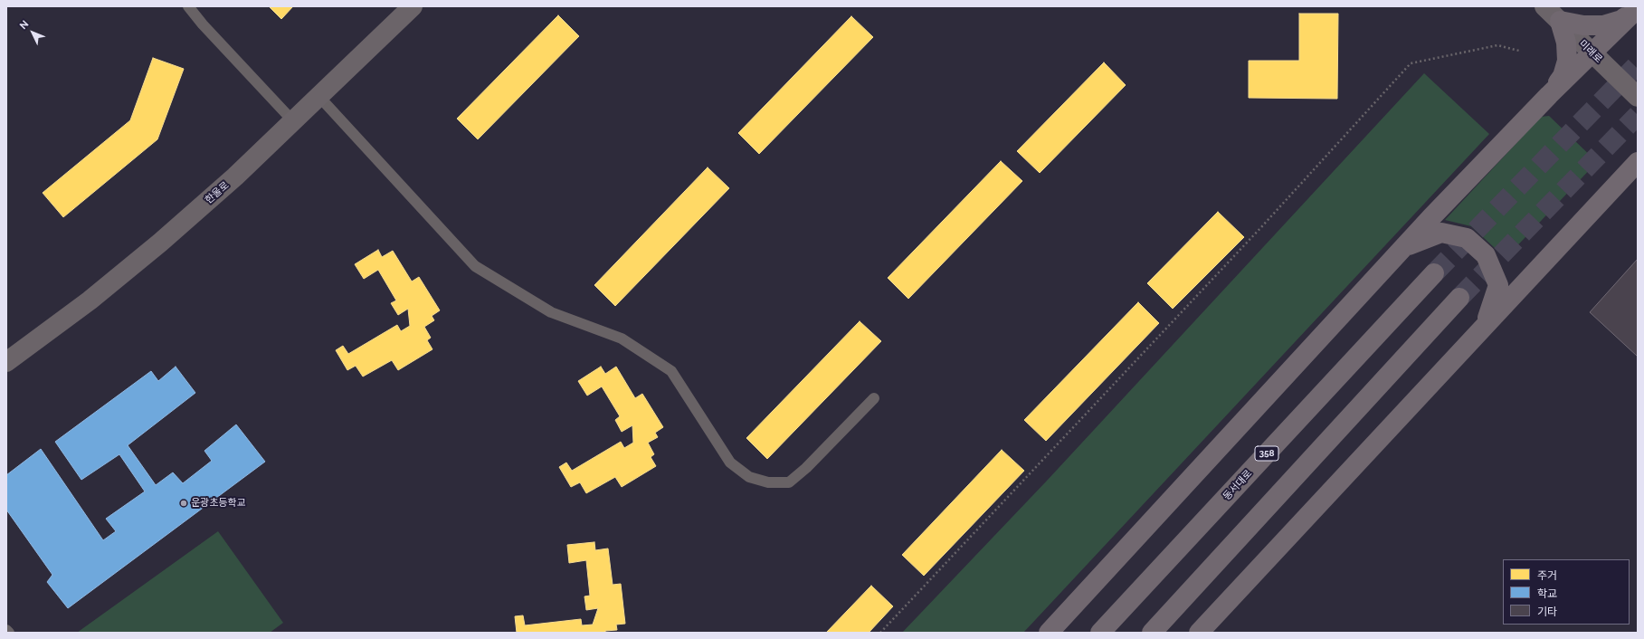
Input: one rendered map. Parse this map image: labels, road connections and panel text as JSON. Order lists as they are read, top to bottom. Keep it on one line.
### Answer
{"streets":{"highway":["358","동서대로"],"street":["미래로","한울로"]},"places":["운광초등학교"],"legend":["주거","학교","기타"],"north":"top left"}
